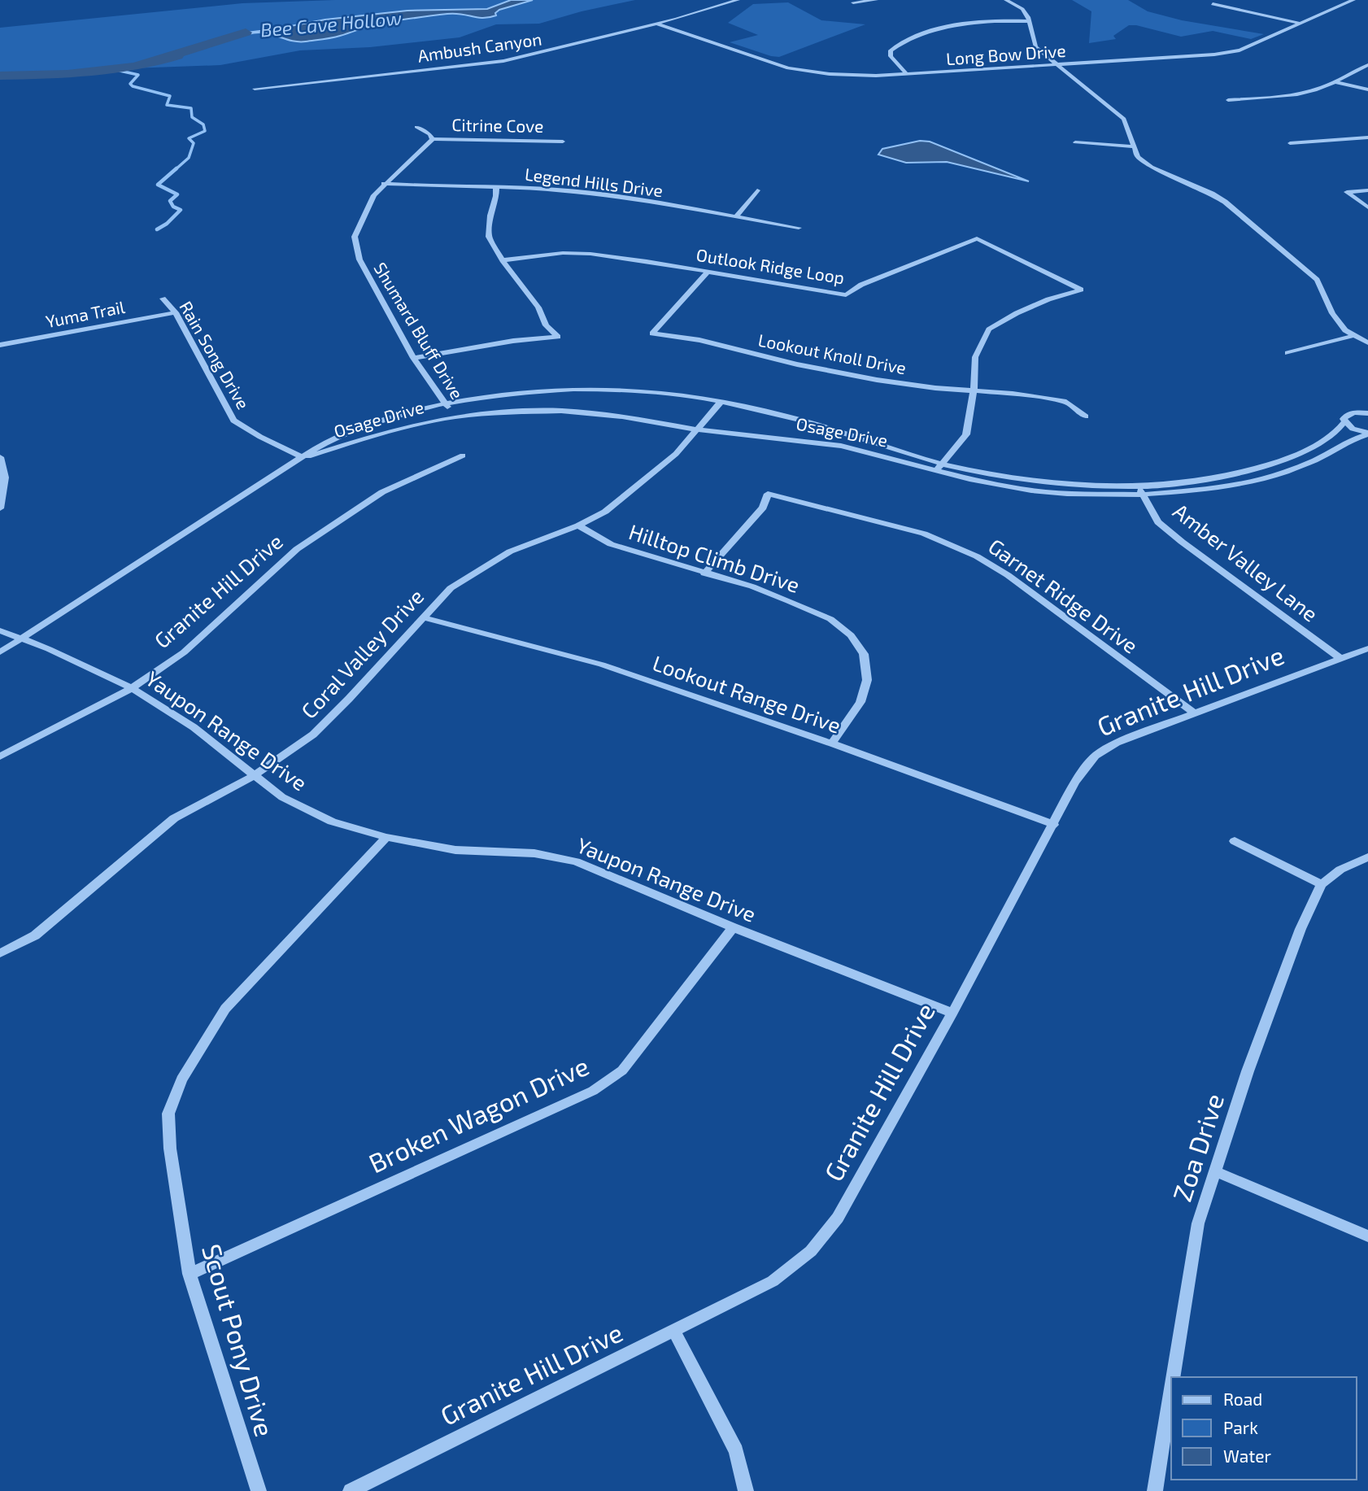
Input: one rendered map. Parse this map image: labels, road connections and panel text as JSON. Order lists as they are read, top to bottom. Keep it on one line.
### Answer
{"streets":{"street":["Ambush Canyon","Long Bow Drive","Citrine Cove","Legend Hills Drive","Outlook Ridge Loop","Yuma Trail","Shumard Bluff Drive","Lookout Knoll Drive","Rain Song Drive","Osage Drive","Hilltop Climb Drive","Amber Valley Lane","Granite Hill Drive","Garnet Ridge Drive","Coral Valley Drive","Lookout Range Drive","Yaupon Range Drive","Broken Wagon Drive","Zoa Drive","Scout Pony Drive"]},"crossings":[["Ambush Canyon","Long Bow Drive"],["Citrine Cove","Shumard Bluff Drive"],["Legend Hills Drive","Shumard Bluff Drive"],["Outlook Ridge Loop","Lookout Knoll Drive"],["Yuma Trail","Rain Song Drive"],["Shumard Bluff Drive","Osage Drive"],["Rain Song Drive","Osage Drive"],["Osage Drive","Amber Valley Lane"],["Osage Drive","Coral Valley Drive"],["Osage Drive","Yaupon Range Drive"],["Hilltop Climb Drive","Garnet Ridge Drive"],["Hilltop Climb Drive","Coral Valley Drive"],["Hilltop Climb Drive","Lookout Range Drive"],["Amber Valley Lane","Granite Hill Drive"],["Granite Hill Drive","Garnet Ridge Drive"],["Granite Hill Drive","Lookout Range Drive"],["Granite Hill Drive","Yaupon Range Drive"],["Coral Valley Drive","Lookout Range Drive"],["Coral Valley Drive","Yaupon Range Drive"],["Yaupon Range Drive","Broken Wagon Drive"],["Yaupon Range Drive","Scout Pony Drive"],["Broken Wagon Drive","Scout Pony Drive"]],"water":["Bee Cave Hollow"],"legend":["Road","Park","Water"]}
